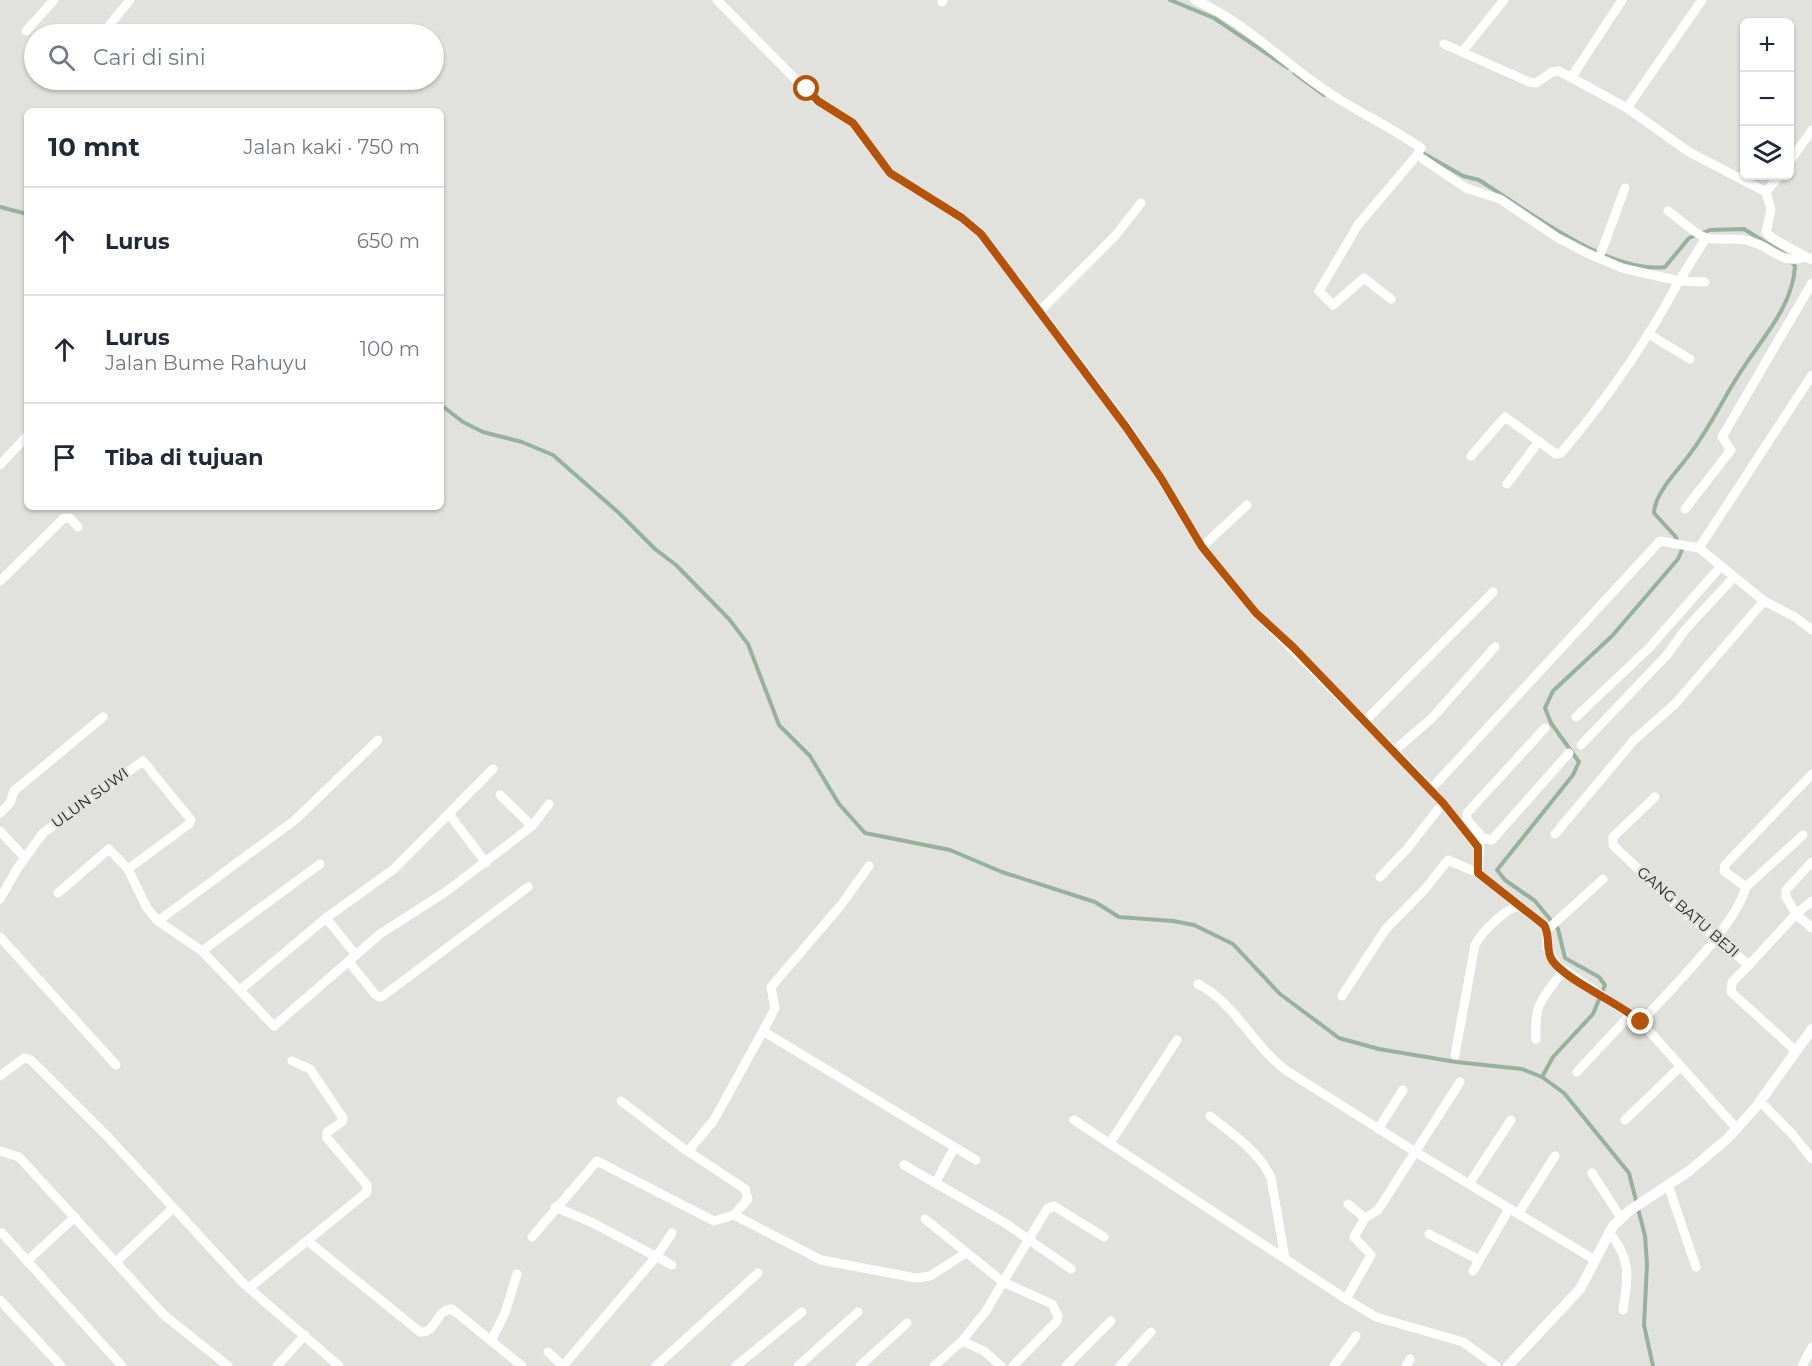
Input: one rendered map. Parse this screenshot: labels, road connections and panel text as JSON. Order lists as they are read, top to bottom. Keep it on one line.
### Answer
{"streets":{"street":["ULUN SUWI","GANG BATU BEJI"]},"page":{"map_buttons":["+","−"],"search":"Cari di sini","heading":["10 mnt","Jalan kaki · 750 m"],"list":[["Lurus","650 m"],["Lurus","Jalan Bume Rahuyu","100 m"],"Tiba di tujuan"]}}
